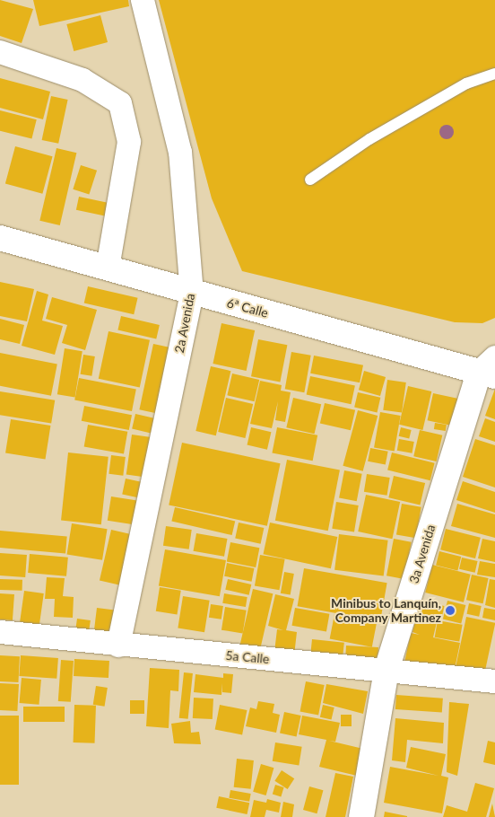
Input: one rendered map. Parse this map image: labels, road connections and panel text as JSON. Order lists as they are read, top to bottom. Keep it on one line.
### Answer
{"streets":{"main road":["6ª Calle","3a Avenida"],"street":["2a Avenida","5a Calle"]},"crossings":[["6ª Calle","2a Avenida"],["6ª Calle","3a Avenida"],["2a Avenida","5a Calle"],["3a Avenida","5a Calle"]],"places":["Minibus to Lanquín, Company Martinez"]}
